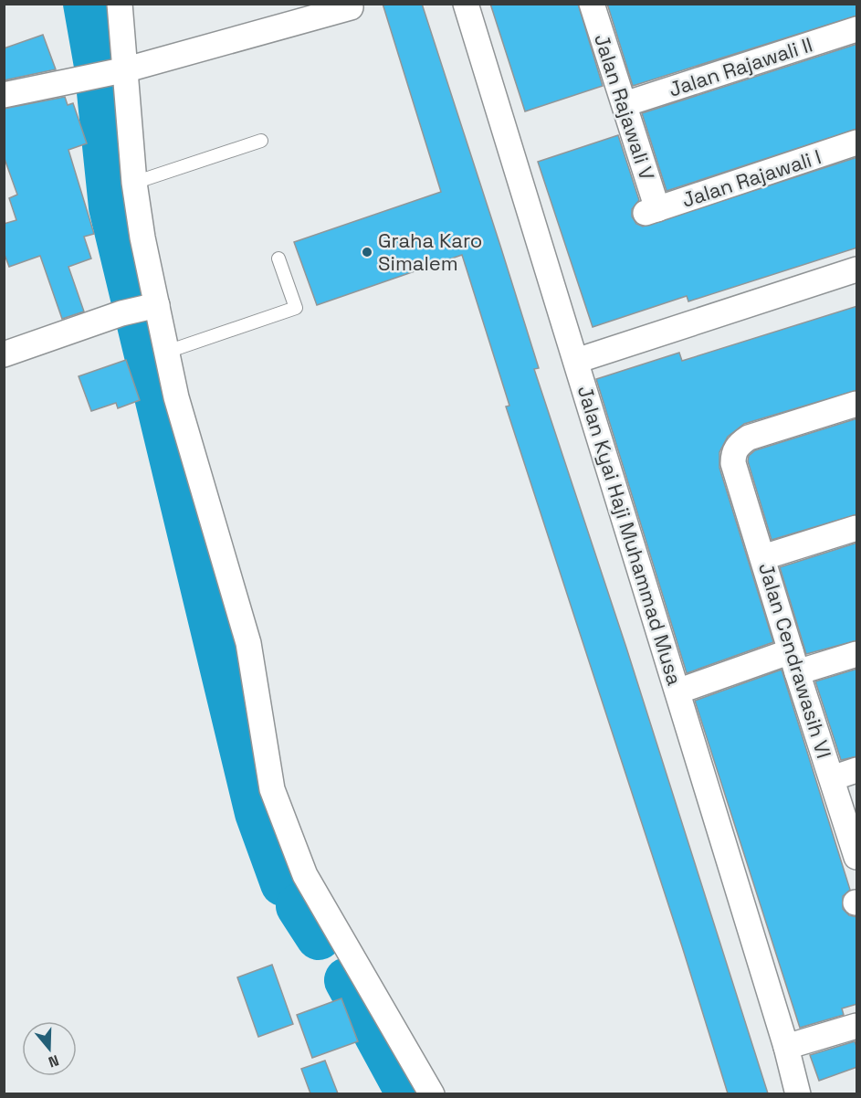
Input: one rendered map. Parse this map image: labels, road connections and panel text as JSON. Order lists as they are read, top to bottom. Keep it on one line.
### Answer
{"streets":{"street":["Jalan Rajawali II","Jalan Rajawali V","Jalan Rajawali I","Jalan Kyai Haji Muhammad Musa","Jalan Cendrawasih VI"]},"crossings":[["Jalan Rajawali II","Jalan Rajawali V"],["Jalan Rajawali V","Jalan Rajawali I"]],"places":["Graha Karo Simalem"],"north":"bottom"}
